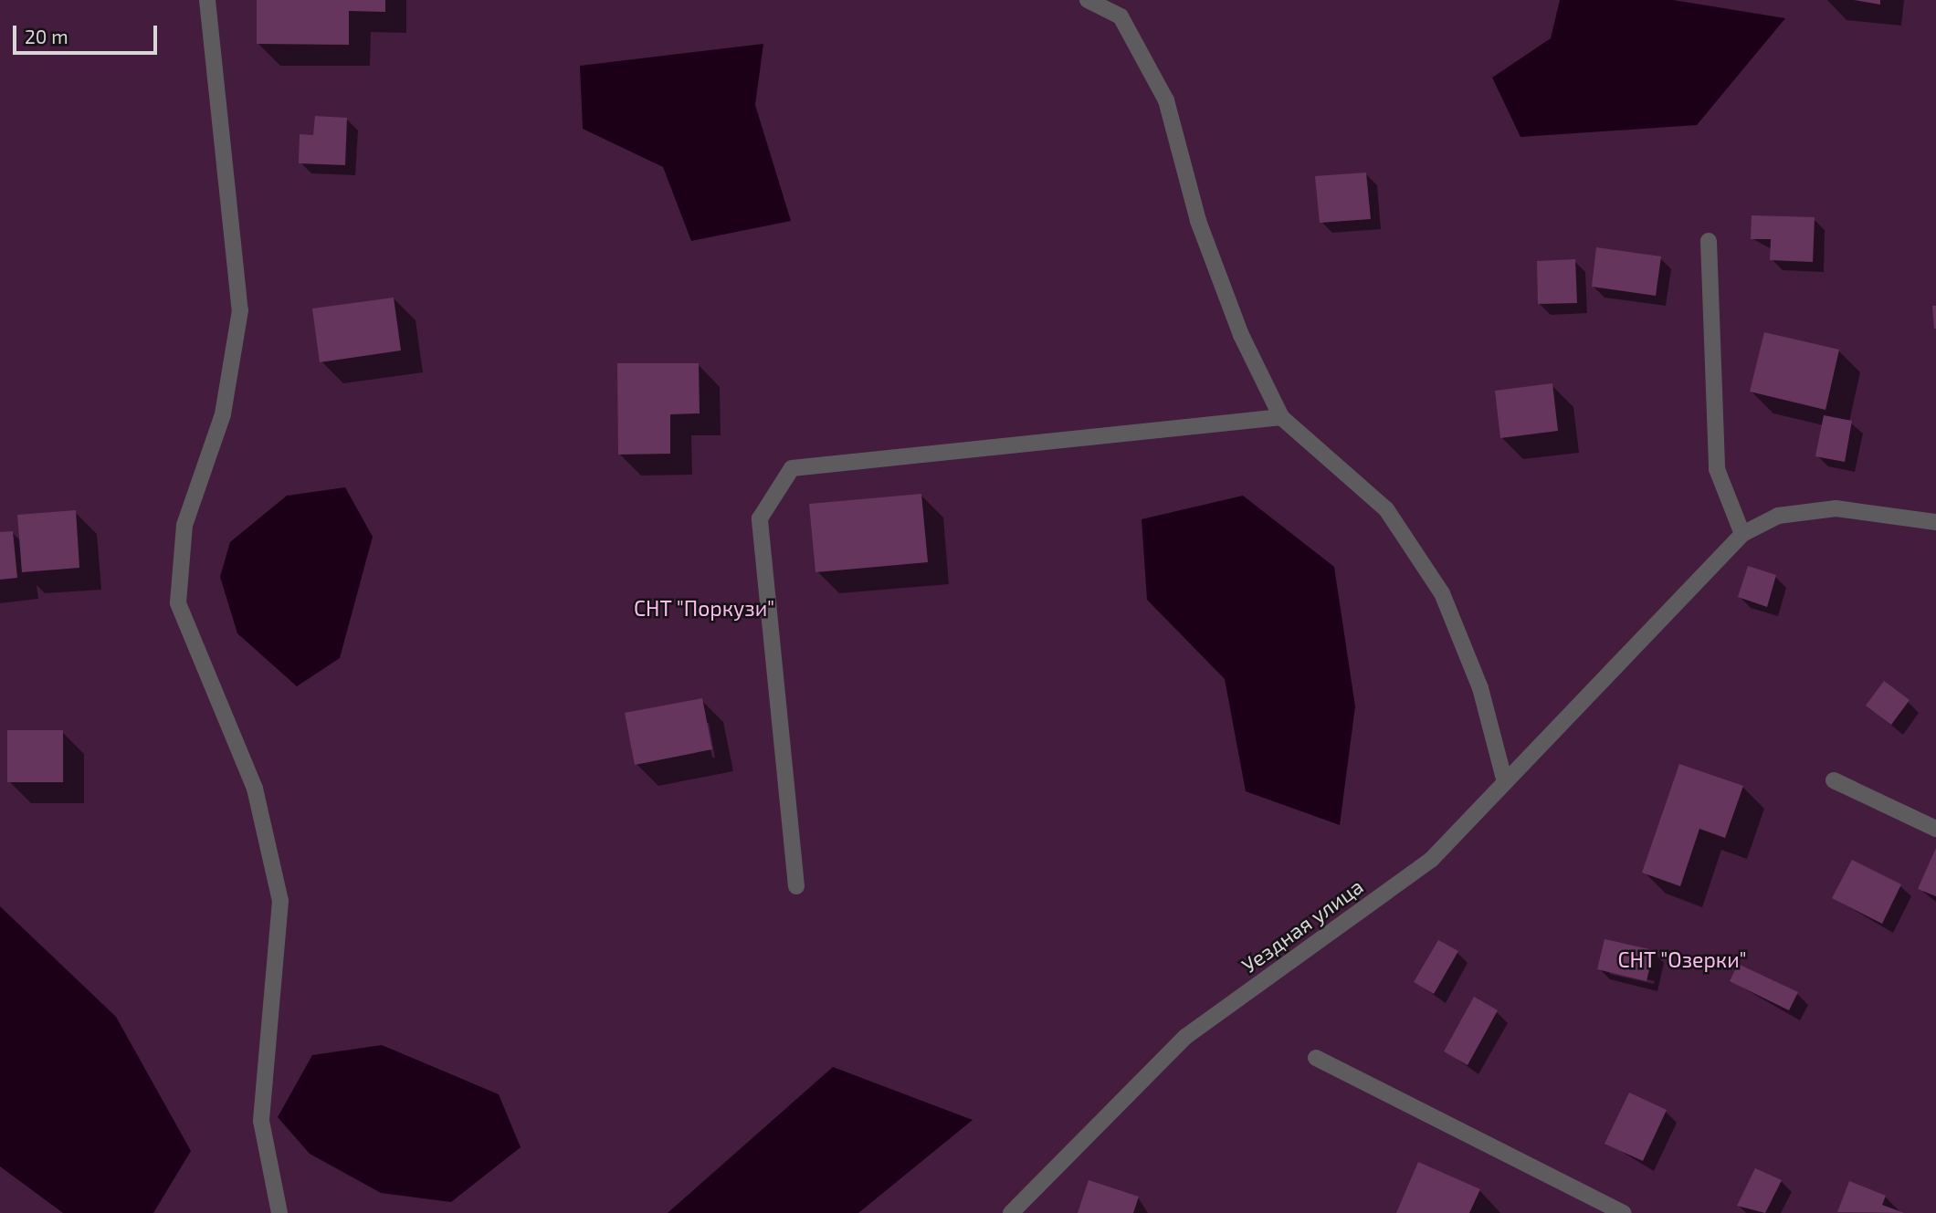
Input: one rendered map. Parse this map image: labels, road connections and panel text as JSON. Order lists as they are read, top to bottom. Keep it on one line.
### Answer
{"streets":{"street":["Уездная улица"]},"parks":["СНТ \"Поркузи\"","СНТ \"Озерки\""],"scale_bar":"20 m"}
